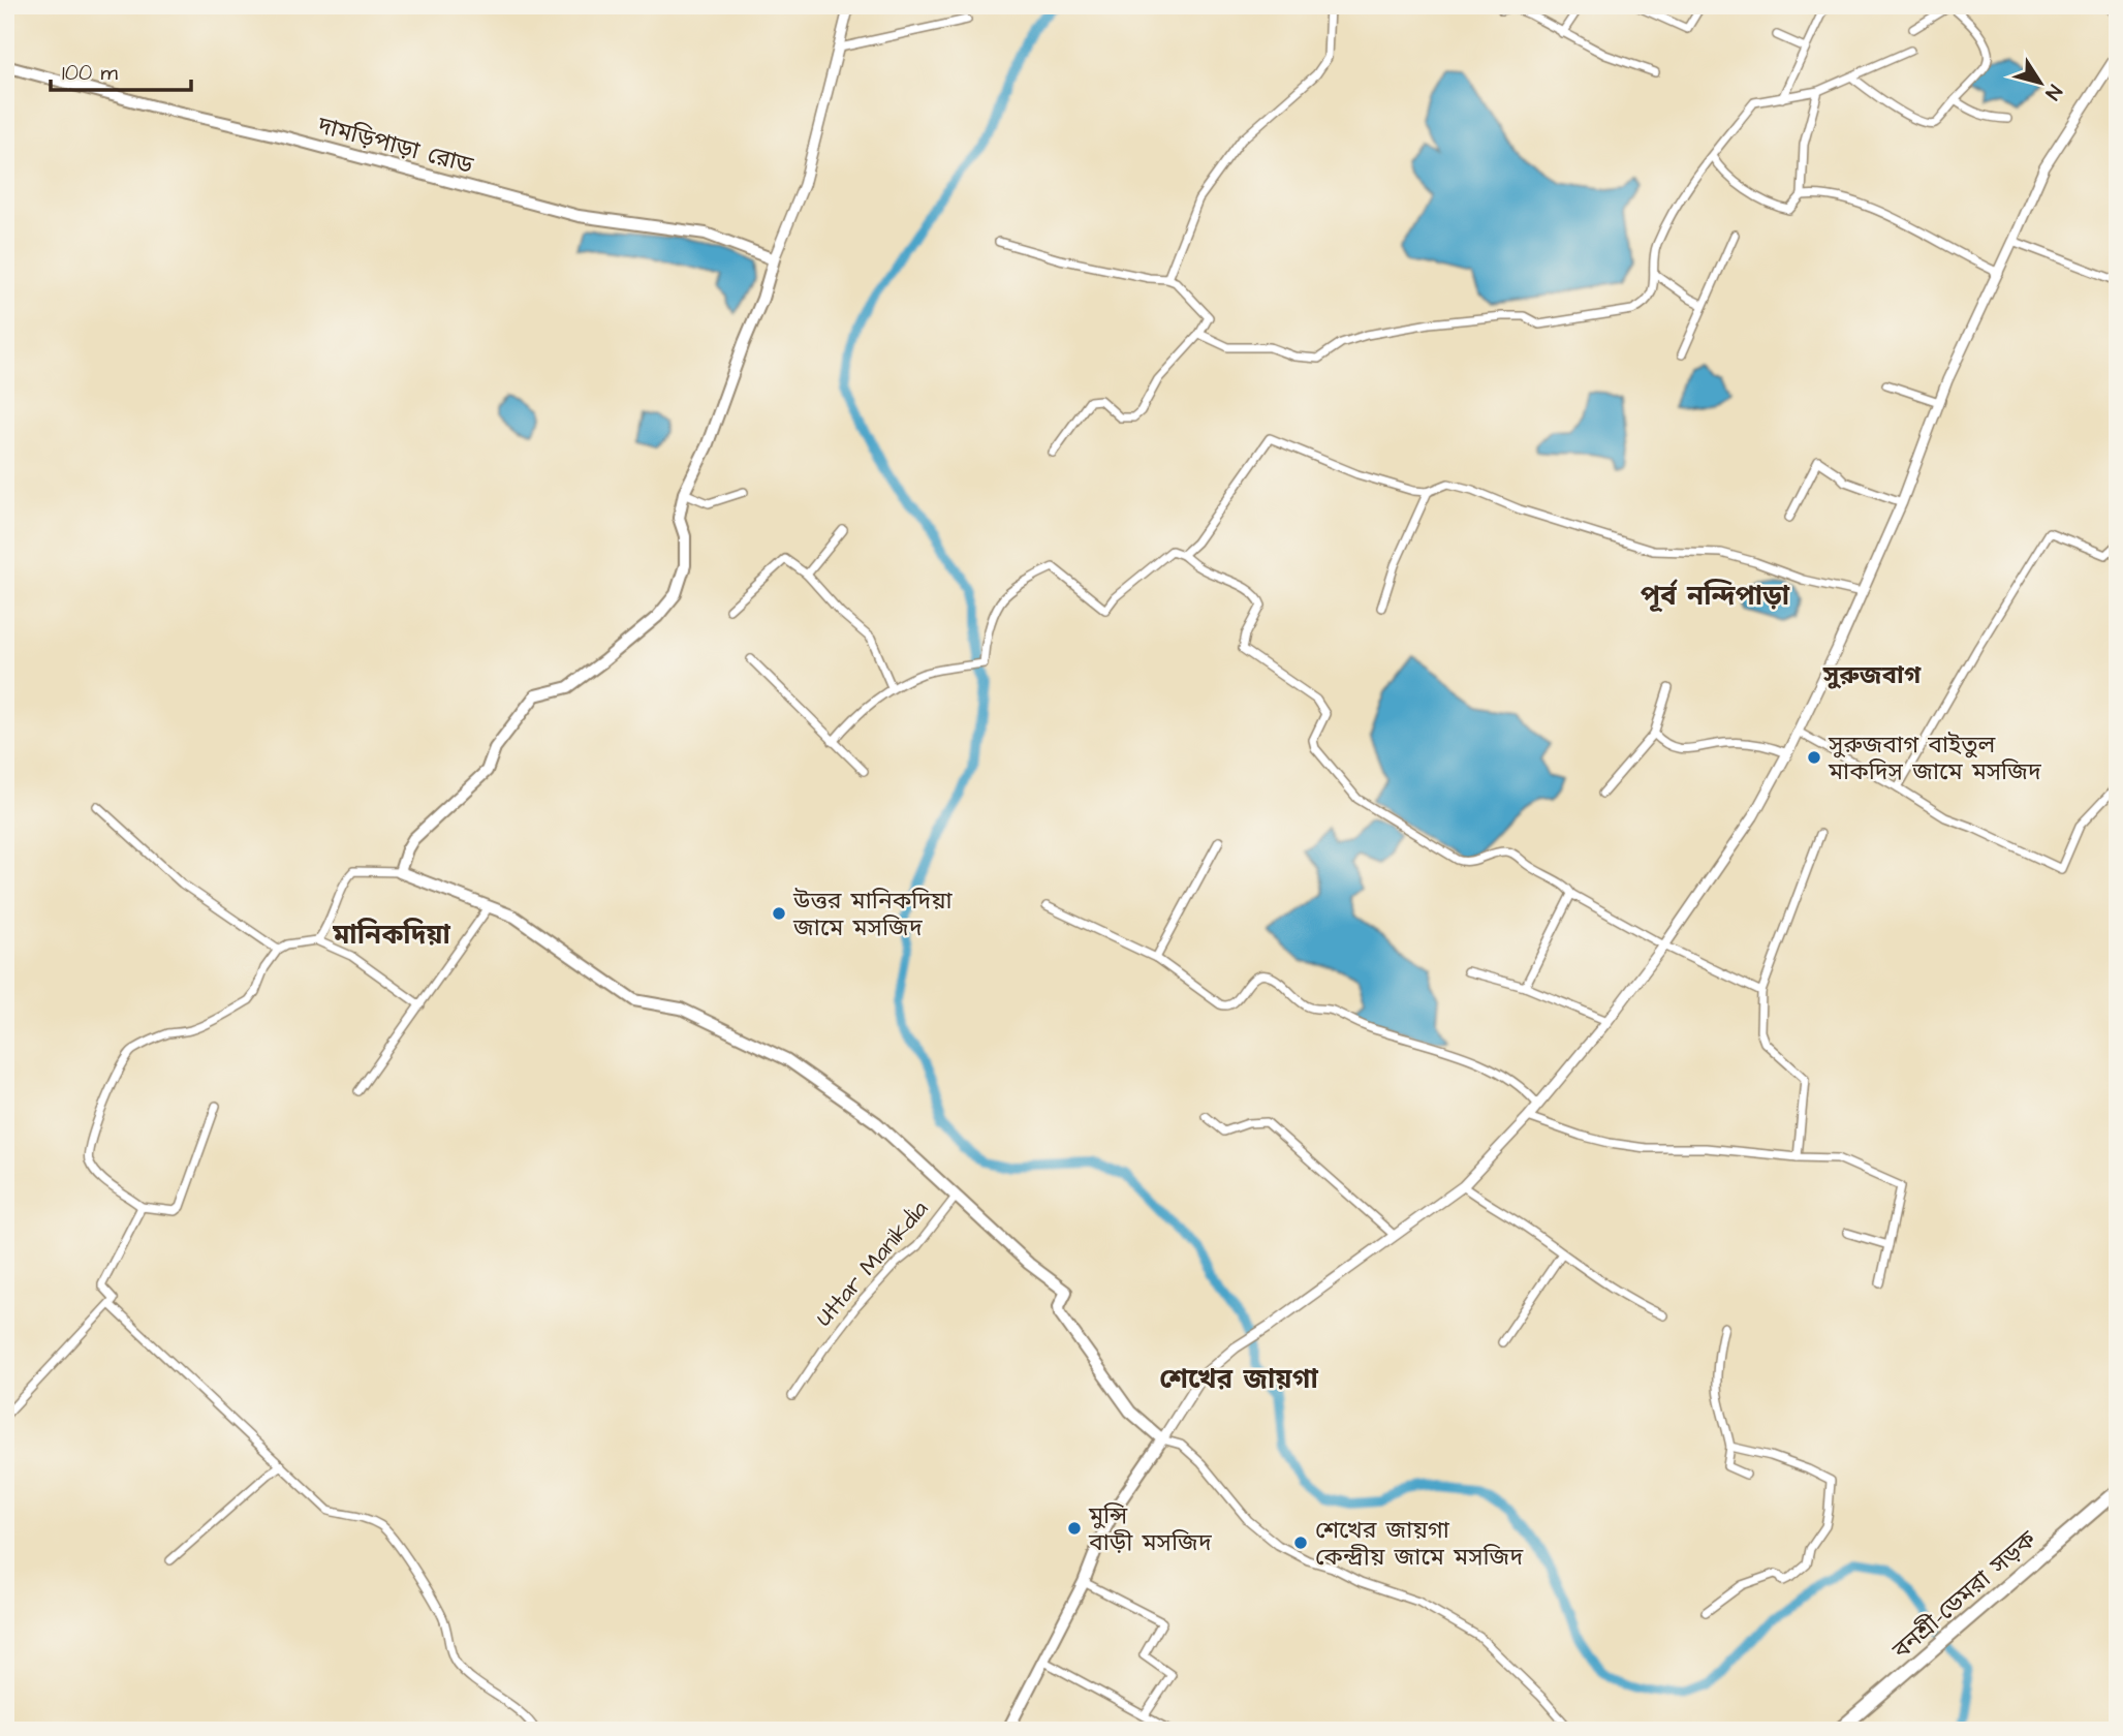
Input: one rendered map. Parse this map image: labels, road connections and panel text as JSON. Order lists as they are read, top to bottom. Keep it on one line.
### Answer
{"streets":{"main road":["দামড়িপাড়া রোড","Uttar Manikdia","বনশ্রী-ডেমরা সড়ক"]},"districts":["পূর্ব নন্দিপাড়া","সুরুজবাগ","মানিকদিয়া","শেখের জায়গা"],"places":["সুরুজবাগ বাইতুল মাকদিস জামে মসজিদ","উত্তর মানিকদিয়া জামে মসজিদ","মুন্সি বাড়ী মসজিদ","শেখের জায়গা কেন্দ্রীয় জামে মসজিদ"],"scale_bar":"100 m","north":"bottom right"}
